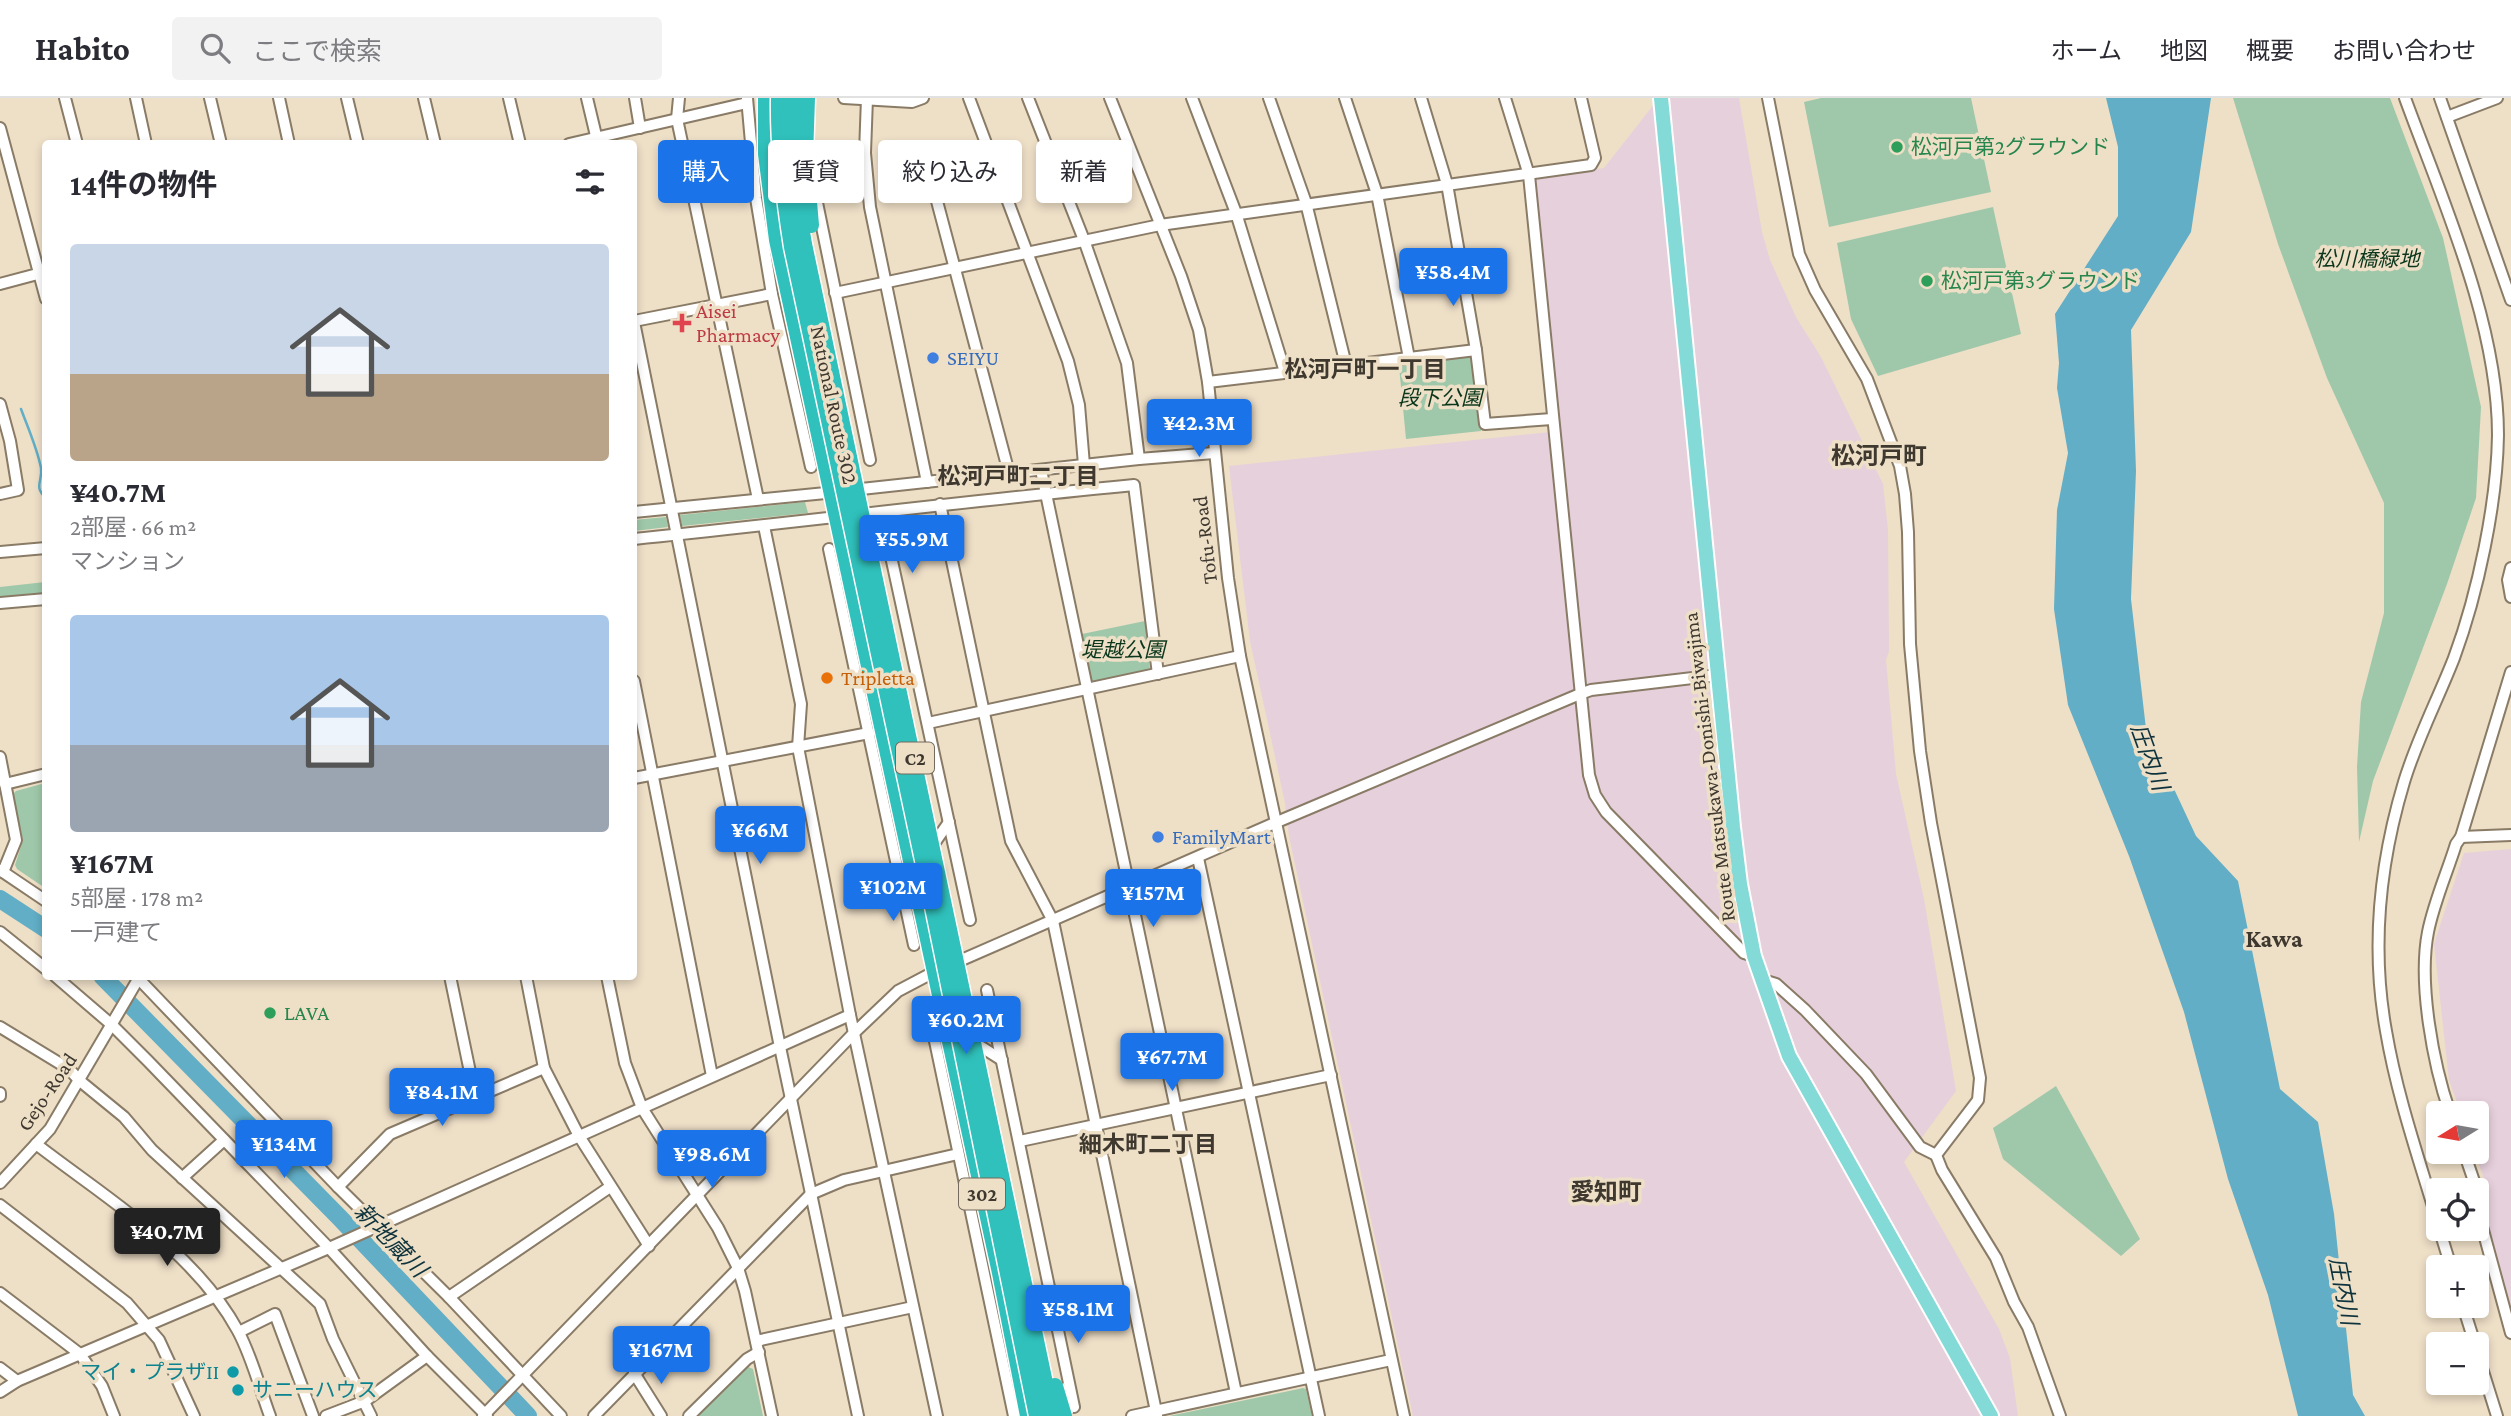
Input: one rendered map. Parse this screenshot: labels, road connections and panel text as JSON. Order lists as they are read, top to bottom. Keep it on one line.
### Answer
{"streets":{"highway":["National Route 302","C2","302"],"main road":["Route Matsukawa-Donishi-Biwajima"],"street":["Tofu-Road","Gejo-Road"]},"districts":["松河戸町一丁目","松河戸町","松河戸町二丁目","Kawa","細木町二丁目","愛知町"],"water":["庄内川","新地蔵川"],"parks":["松川橋緑地","段下公園","堤越公園"],"places":{"other":["松河戸第2グラウンド","松河戸第3グラウンド","SEIYU","Tripletta","FamilyMart","LAVA","マイ・プラザII","サニーハウス"],"health":["Aisei Pharmacy"]},"north":"left","page":{"header":"Habito","search":"ここで検索","nav":["ホーム","地図","概要","お問い合わせ"],"chip":["購入","賃貸","絞り込み","新着"],"heading":"14件の物件","list":[{"name":"¥40.7M","note":"2部屋 · 66 m² · マンション"},{"name":"¥167M","note":"5部屋 · 178 m² · 一戸建て"}],"price":["¥58.4M","¥42.3M","¥55.9M","¥66M","¥102M","¥157M","¥60.2M","¥67.7M","¥84.1M","¥134M","¥98.6M","¥40.7M","¥58.1M","¥167M"],"map_buttons":["+","−"]}}
